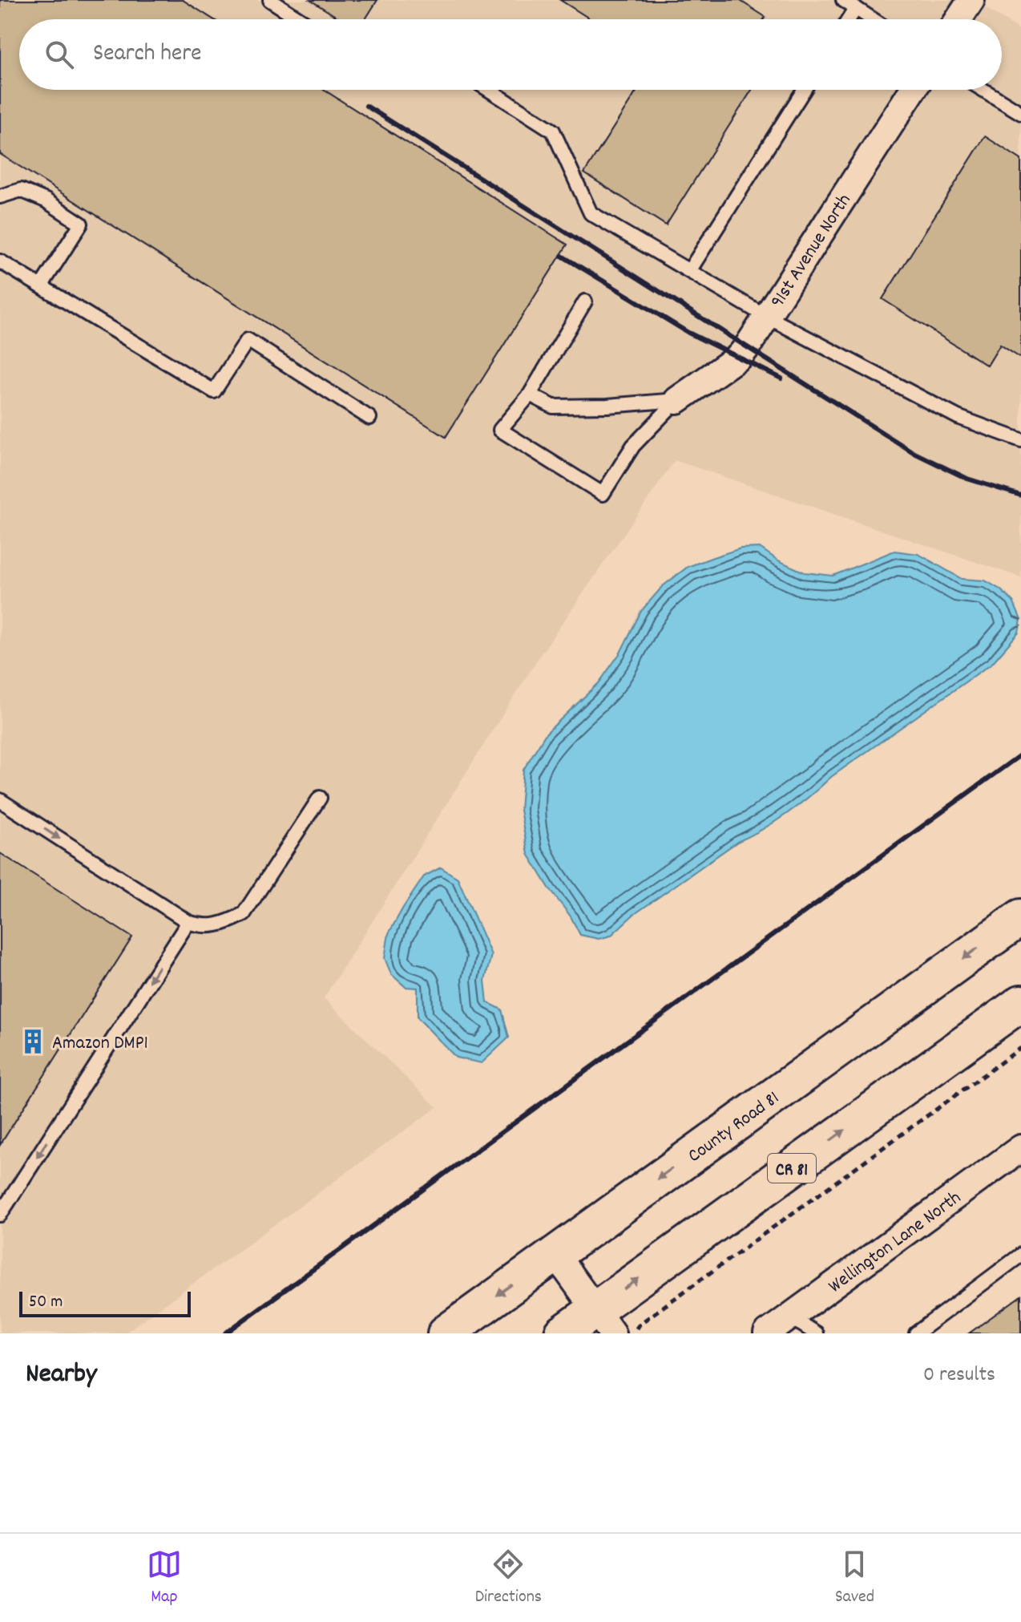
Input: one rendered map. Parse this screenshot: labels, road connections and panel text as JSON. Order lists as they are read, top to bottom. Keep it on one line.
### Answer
{"streets":{"highway":["County Road 81","CR 81"],"street":["91st Avenue North","Wellington Lane North"]},"places":{"building":["Amazon DMP1"]},"scale_bar":"50 m","page":{"search":"Search here","scale":"50 m","heading":["Nearby","0 results"],"nav":["Map","Directions","Saved"]}}
